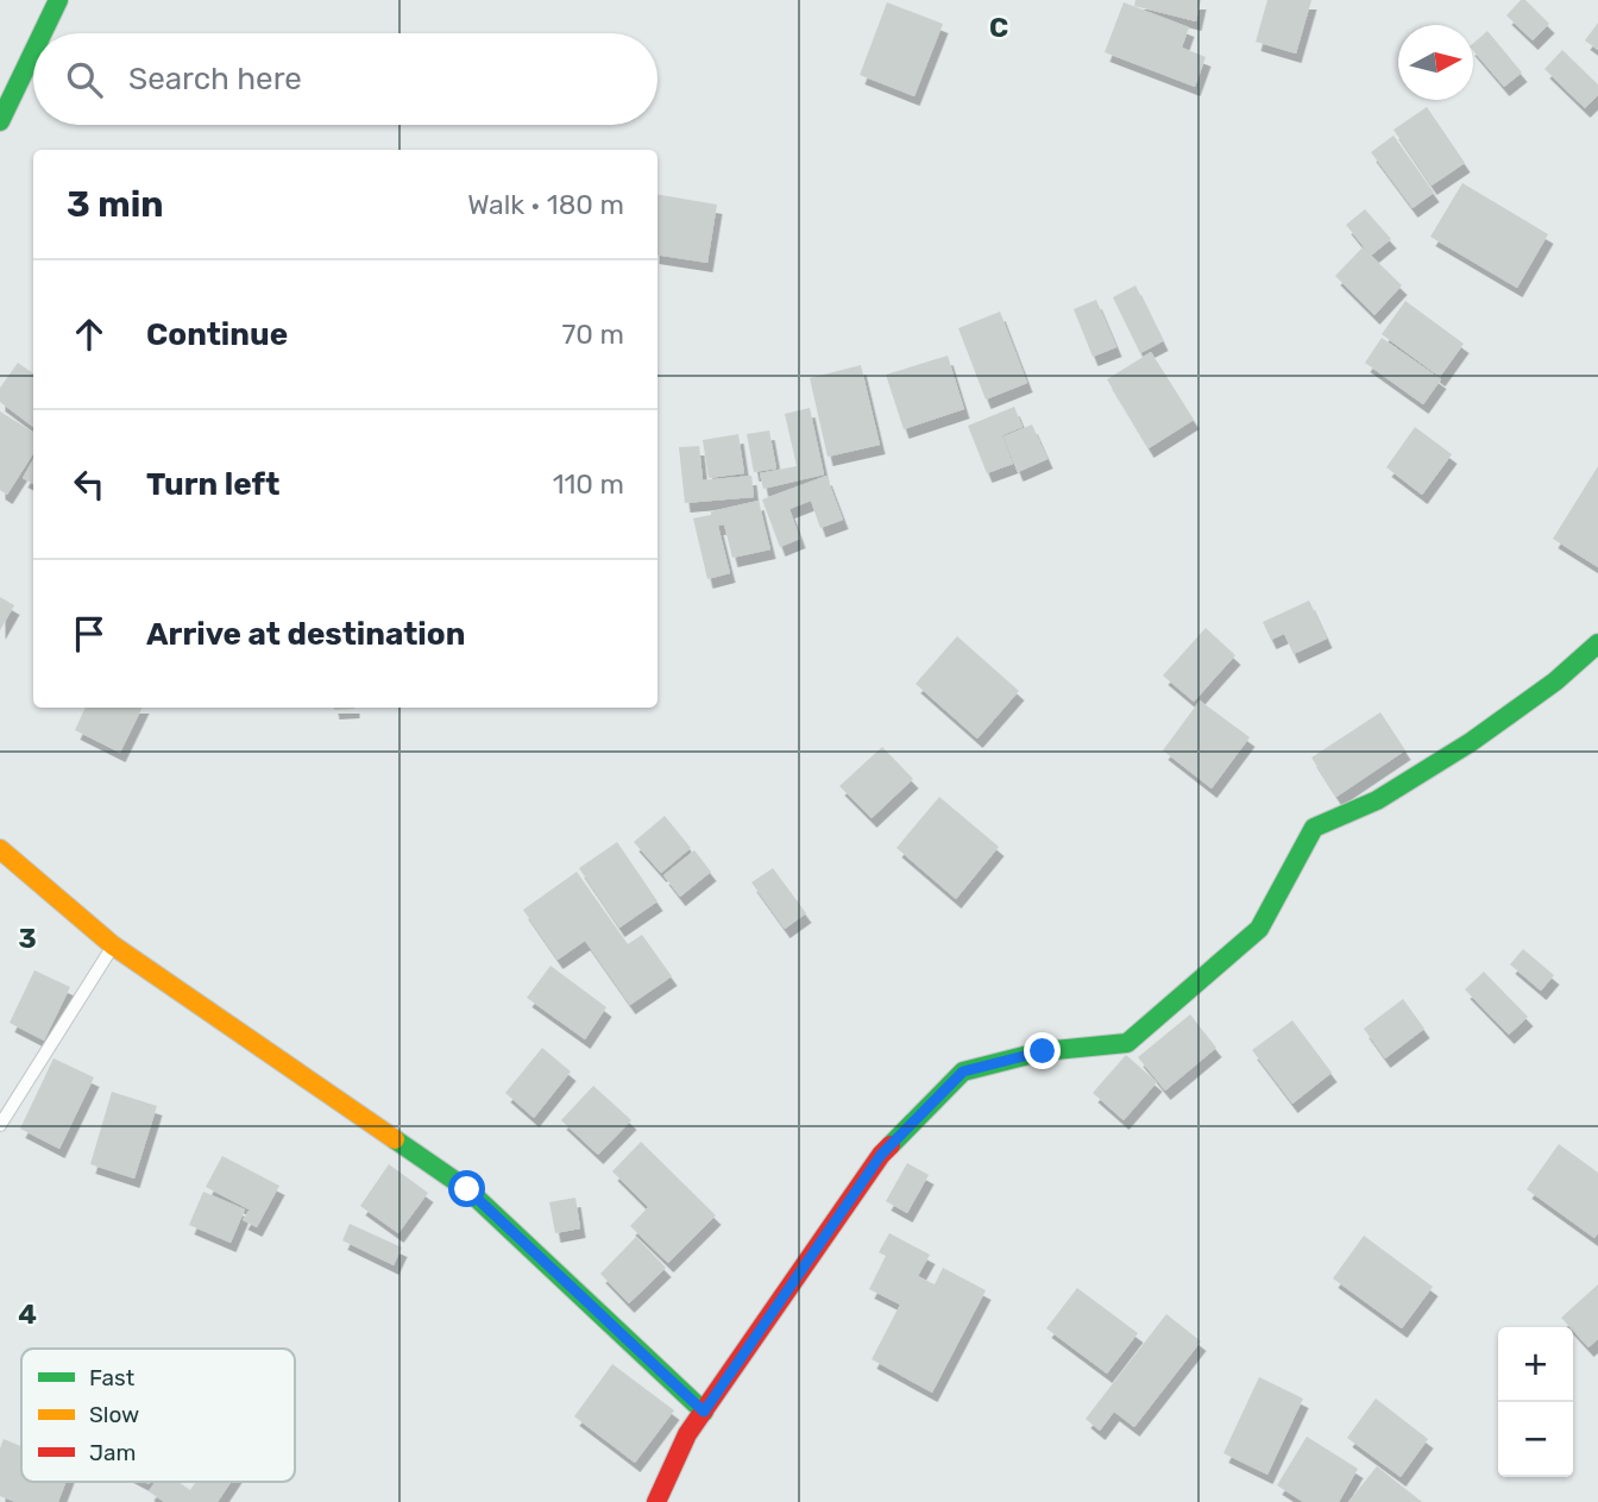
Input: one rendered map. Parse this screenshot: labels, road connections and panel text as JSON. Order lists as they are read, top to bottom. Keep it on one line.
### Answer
{"legend":["Fast","Slow","Jam"],"north":"right","page":{"search":"Search here","heading":["3 min","Walk · 180 m"],"list":[["Continue","70 m"],["Turn left","110 m"],"Arrive at destination"],"map_buttons":["+","−"]},"grid":{"columns":["C"],"rows":["3","4"]}}
